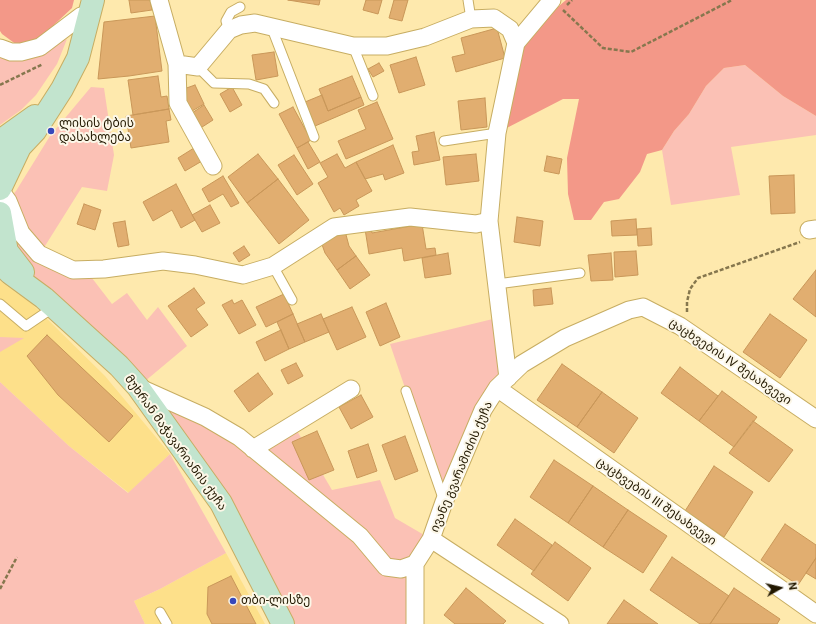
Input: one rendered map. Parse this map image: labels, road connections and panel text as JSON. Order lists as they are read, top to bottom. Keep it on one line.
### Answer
{"streets":{"main road":["მუხრან მაჭავარიანის ქუჩა"],"street":["ცაცხვების IV შესახვევი","ივანე გვარამიძის ქუჩა","ცაცხვების III შესახვევი"]},"crossings":[["ცაცხვების IV შესახვევი","ივანე გვარამიძის ქუჩა"],["ივანე გვარამიძის ქუჩა","ცაცხვების III შესახვევი"]],"places":["ლისის ტბის დასახლება","თბი-ლისზე"],"north":"right"}
